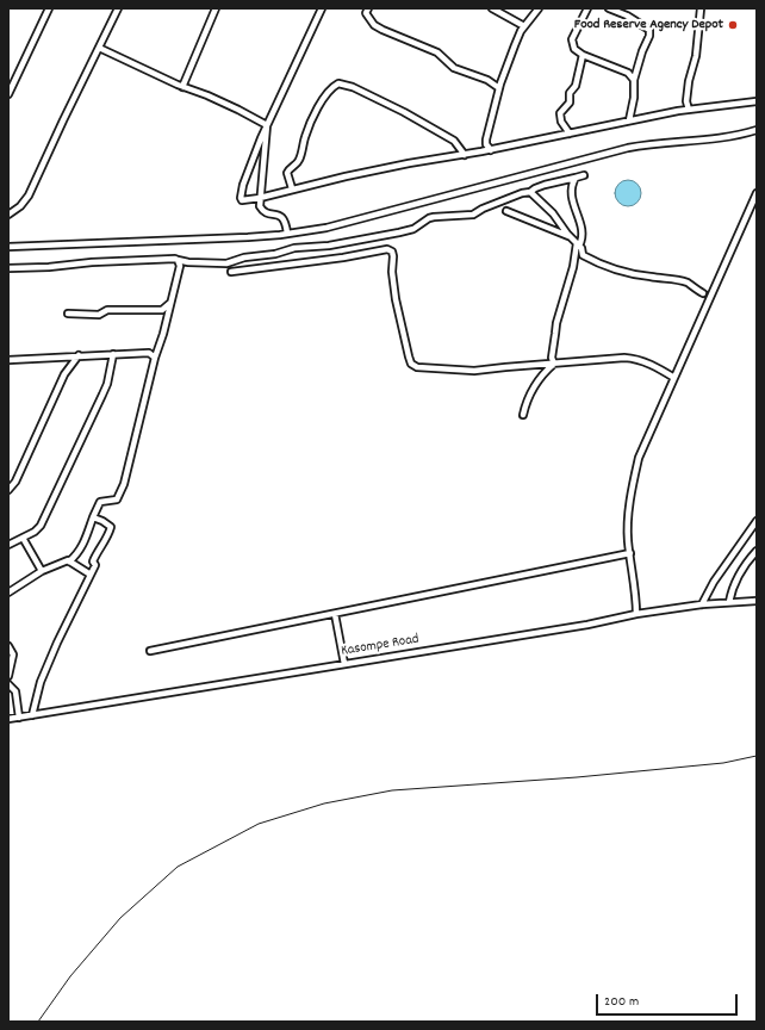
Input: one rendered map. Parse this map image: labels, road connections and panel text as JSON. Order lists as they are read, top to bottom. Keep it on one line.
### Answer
{"streets":{"street":["Kasompe Road"]},"places":["Food Reserve Agency Depot"],"scale_bar":"200 m"}
